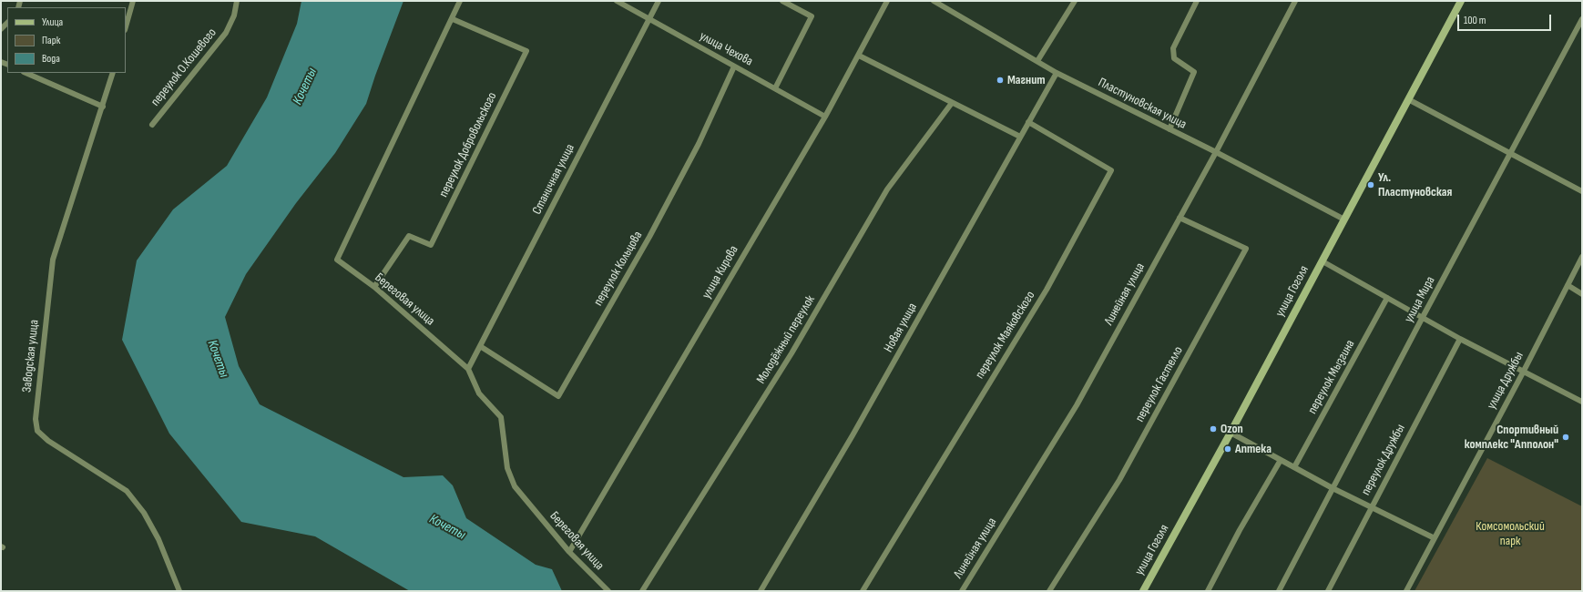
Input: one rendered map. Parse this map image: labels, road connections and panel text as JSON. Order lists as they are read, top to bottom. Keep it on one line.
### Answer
{"streets":{"street":["улица Чехова","переулок О.Кошевого","Пластуновская улица","переулок Добровольского","Станичная улица","переулок Кольцова","улица Кирова","улица Гоголя","Линейная улица","Береговая улица","улица Мира","Новая улица","переулок Маяковского","Молодёжный переулок","Заводская улица","переулок Мызгина","улица Дружбы","переулок Гастелло","переулок Дружбы"]},"crossings":[["улица Чехова","Станичная улица"],["улица Чехова","переулок Кольцова"],["улица Чехова","улица Кирова"],["Пластуновская улица","улица Гоголя"],["Пластуновская улица","Линейная улица"],["Пластуновская улица","Новая улица"],["переулок Добровольского","Береговая улица"],["Станичная улица","переулок Кольцова"],["Станичная улица","Береговая улица"],["улица Кирова","Береговая улица"],["Линейная улица","переулок Гастелло"],["Новая улица","переулок Маяковского"]],"water":["Кочеты"],"parks":["Комсомольский парк"],"places":["Магнит","Ул. Пластуновская","Ozon","Спортивный комплекс \"Апполон\"","Аптека"],"legend":["Улица","Парк","Вода"],"scale_bar":"100 m"}
